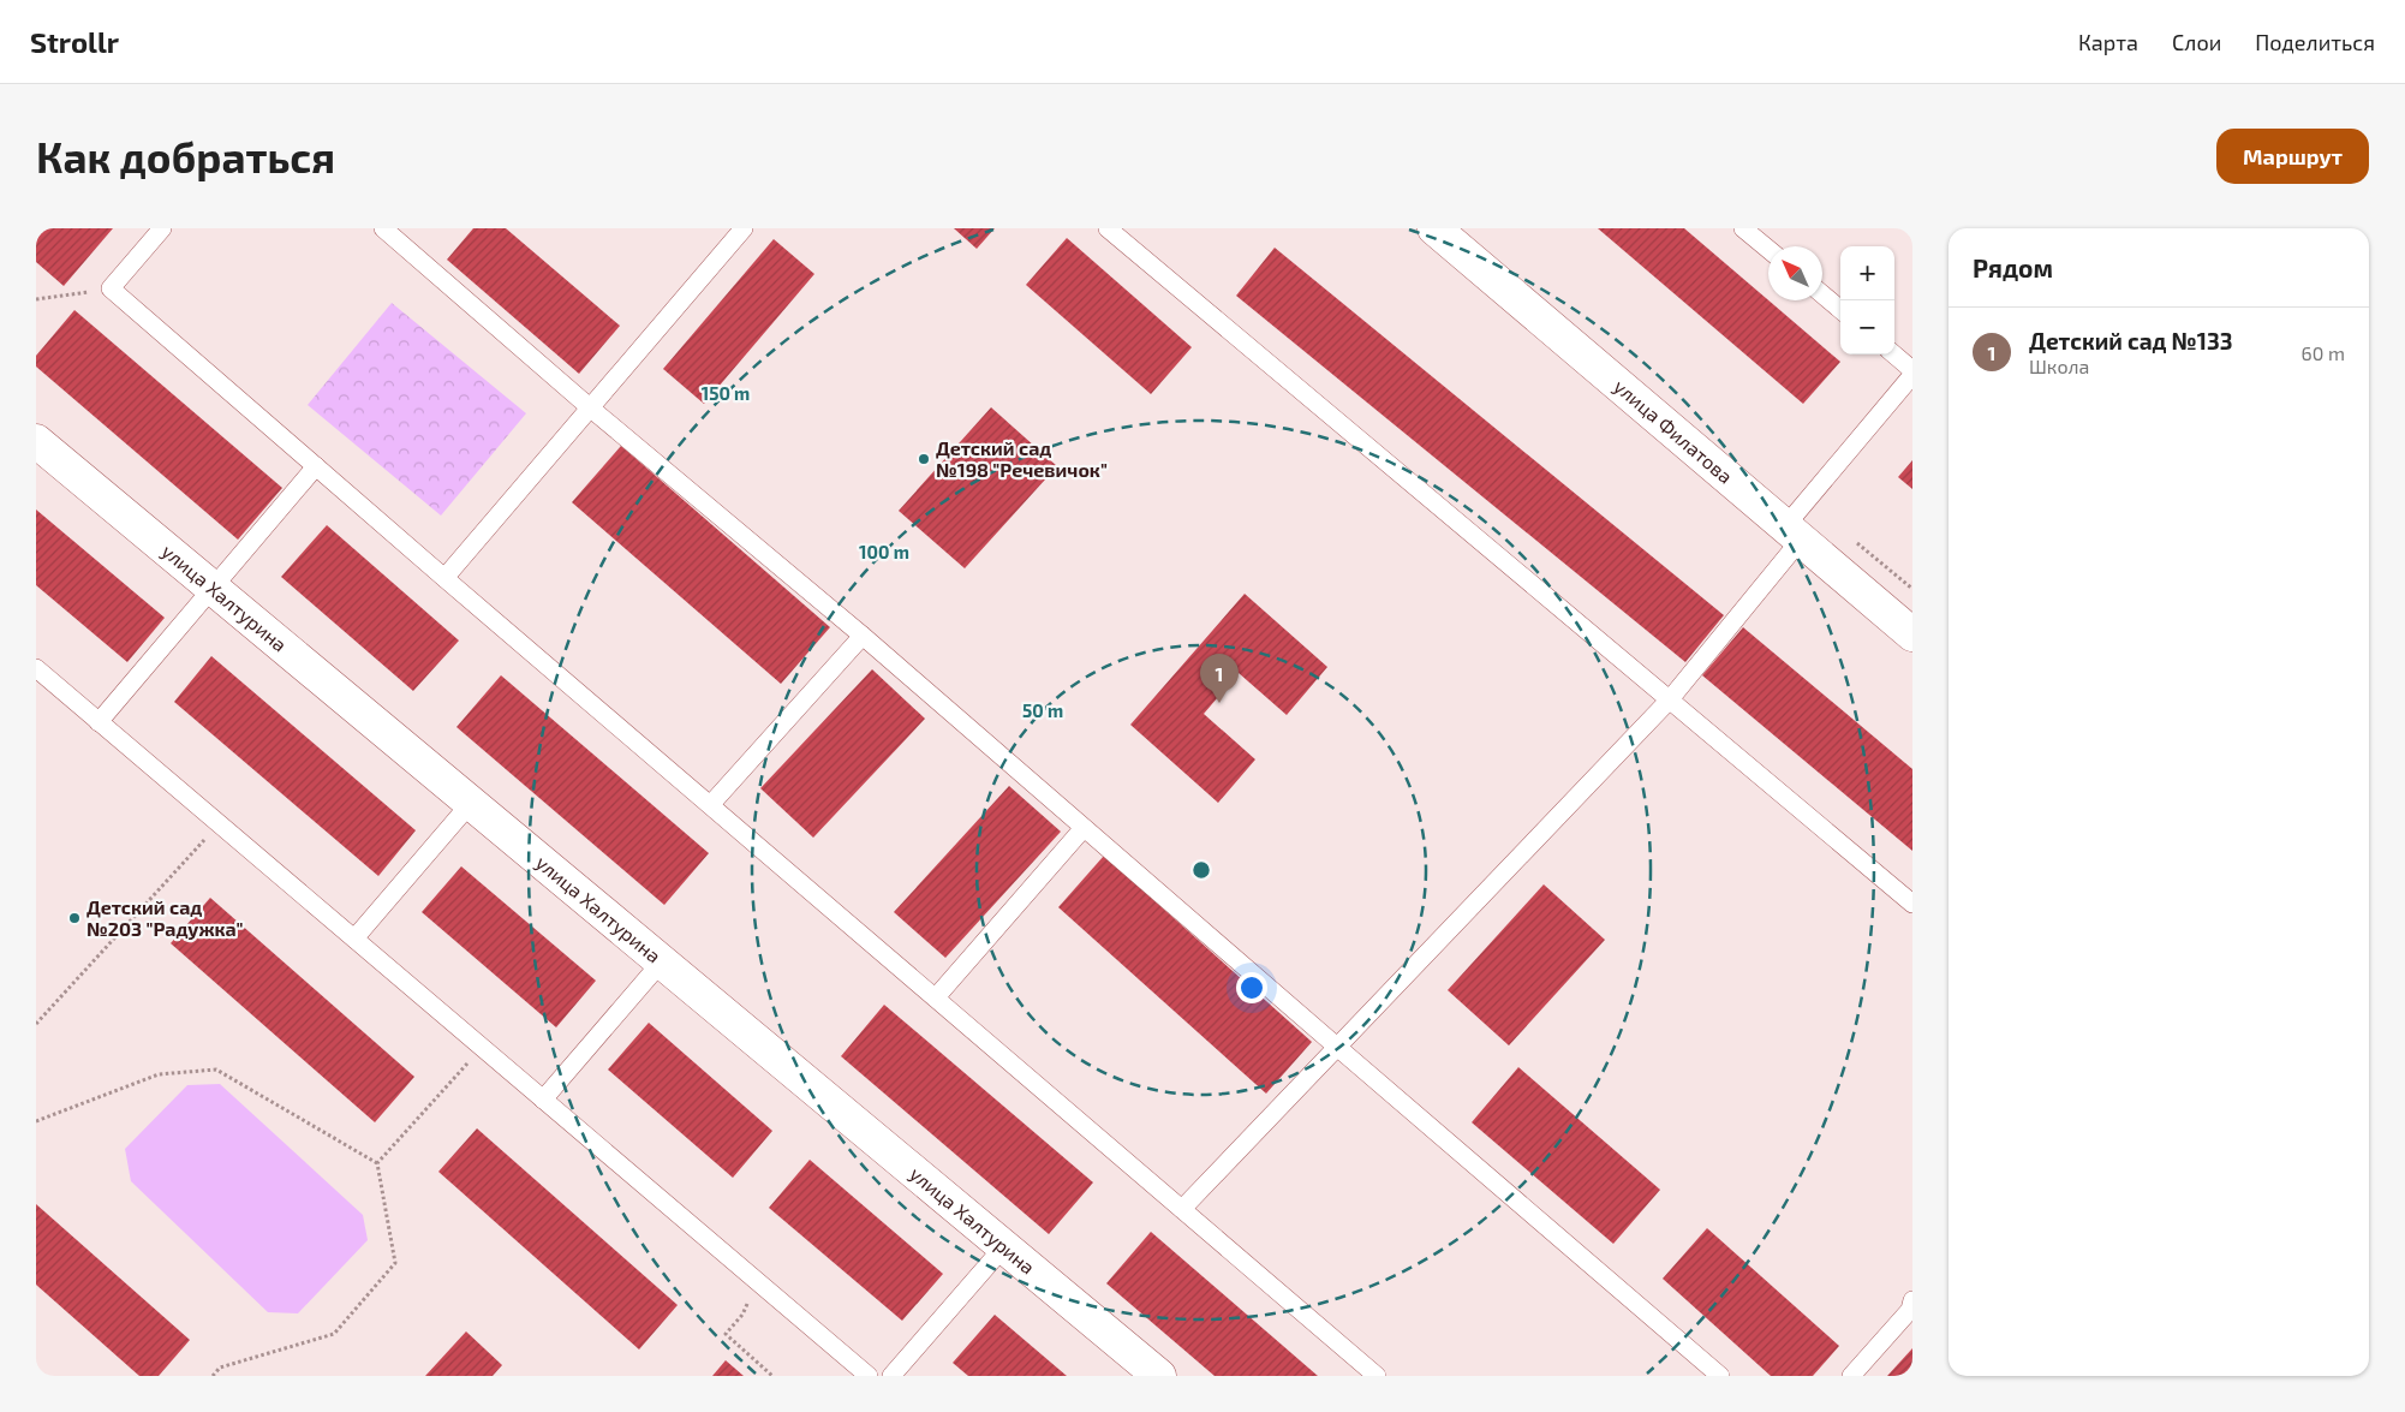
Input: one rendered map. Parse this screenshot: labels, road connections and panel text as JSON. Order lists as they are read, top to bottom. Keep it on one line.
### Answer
{"streets":{"street":["улица Филатова","улица Халтурина"]},"places":["Детский сад №198 \"Речевичок\"","Детский сад №203 \"Радужка\""],"north":"top left","page":{"header":"Strollr","nav":["Карта","Слои","Поделиться"],"buttons":"Маршрут","title":"Как добраться","heading":"Рядом","map_buttons":["+","−"],"list":[{"mark":"1","name":"Детский сад №133","note":"Школа","value":"60 m"}],"pins":"1"},"rings":["150 m","100 m","50 m"]}
